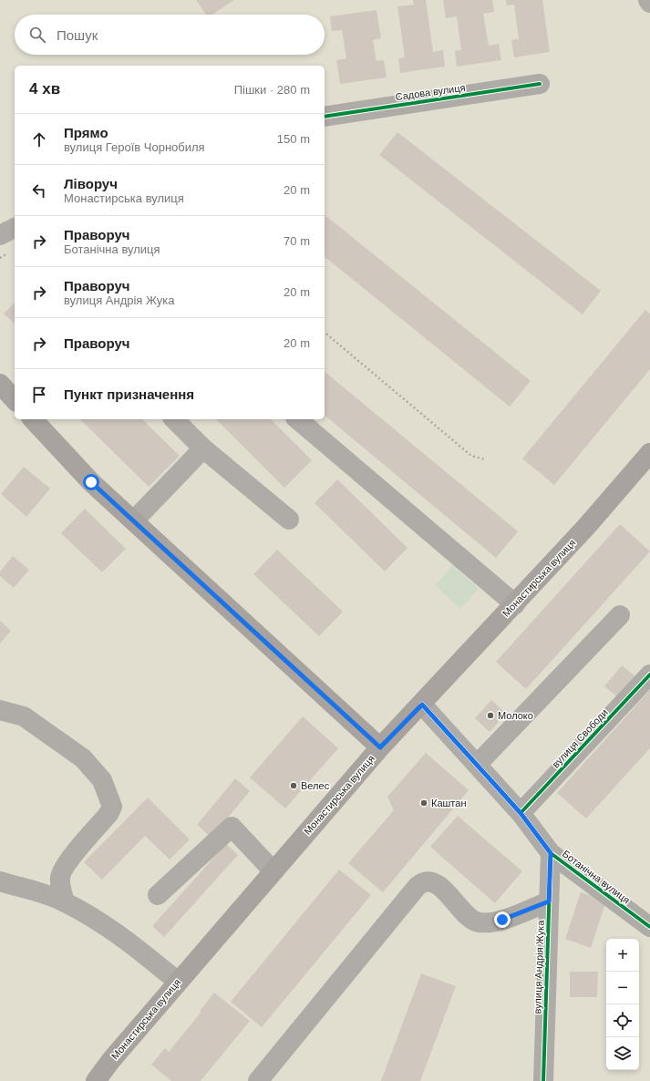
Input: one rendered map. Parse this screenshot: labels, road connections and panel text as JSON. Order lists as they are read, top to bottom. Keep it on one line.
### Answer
{"streets":{"main road":["Монастирська вулиця"],"street":["Садова вулиця","вулиця Свободи","Ботанічна вулиця","вулиця Андрія Жука"]},"crossings":[["Монастирська вулиця","Ботанічна вулиця"],["вулиця Свободи","Ботанічна вулиця"],["Ботанічна вулиця","вулиця Андрія Жука"]],"places":["Молоко","Велес","Каштан"],"page":{"search":"Пошук","heading":["4 хв","Пішки · 280 m"],"list":[["Прямо","вулиця Героїв Чорнобиля","150 m"],["Ліворуч","Монастирська вулиця","20 m"],["Праворуч","Ботанічна вулиця","70 m"],["Праворуч","вулиця Андрія Жука","20 m"],["Праворуч","20 m"],"Пункт призначення"],"map_buttons":["+","−"]}}
